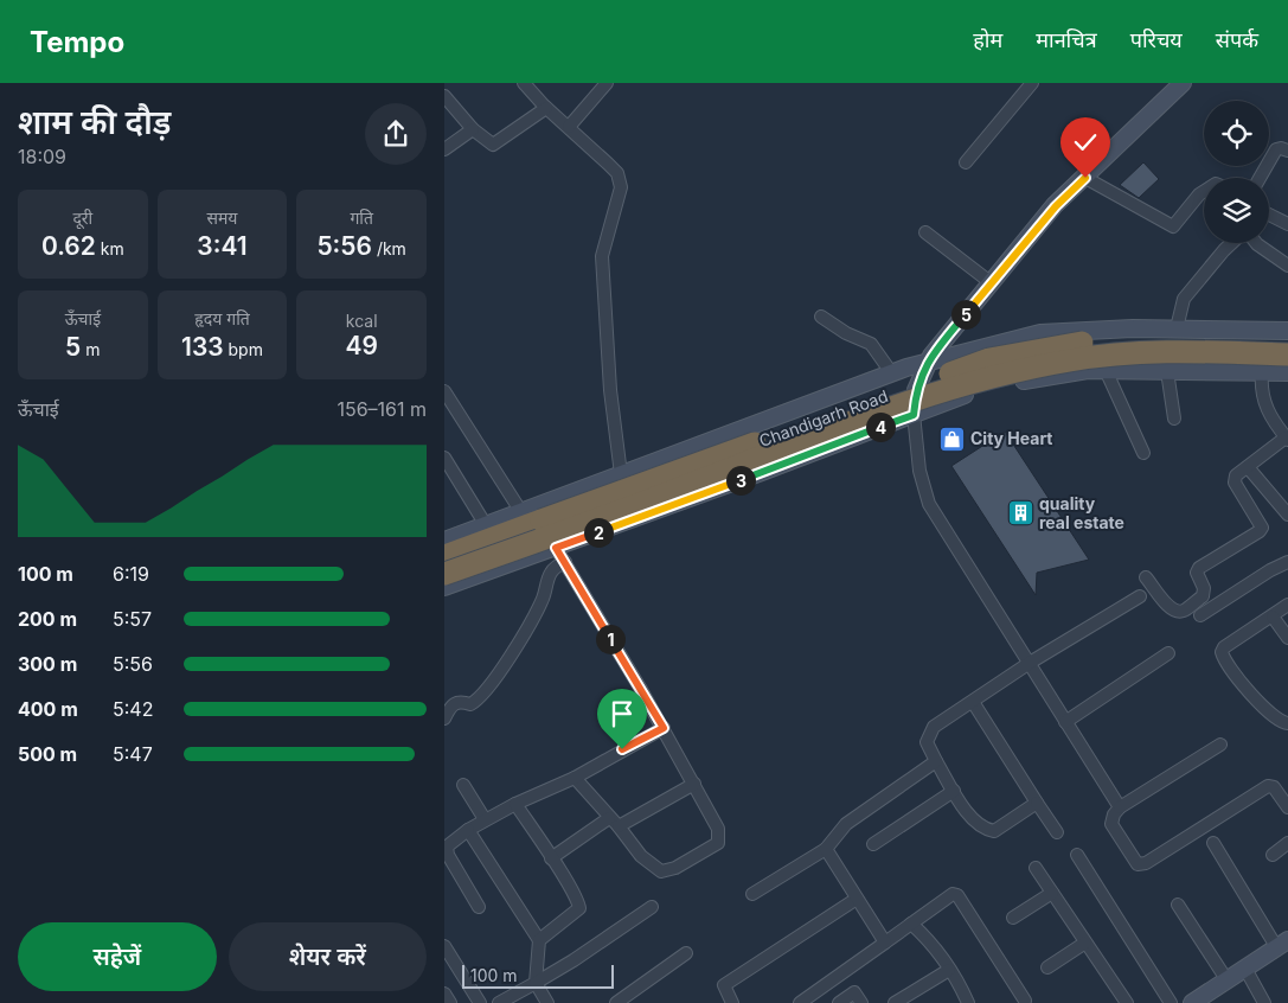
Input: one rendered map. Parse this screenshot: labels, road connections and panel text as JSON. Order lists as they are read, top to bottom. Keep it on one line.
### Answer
{"streets":{"highway":["Chandigarh Road"]},"places":{"shop":["City Heart"],"building":["quality real estate"]},"scale_bar":"100 m","page":{"header":"Tempo","nav":["होम","मानचित्र","परिचय","संपर्क"],"heading":["शाम की दौड़","18:09"],"stats":[["दूरी","0.62 km"],["समय","3:41"],["गति","5:56 /km"],["ऊँचाई","5 m"],["हृदय गति","133 bpm"],["kcal","49"]],"pins":["5","4","3","2","1"],"chart":["ऊँचाई","156–161 m"],"list":[{"name":"100 m","note":"6:19"},{"name":"200 m","note":"5:57"},{"name":"300 m","note":"5:56"},{"name":"400 m","note":"5:42"},{"name":"500 m","note":"5:47"}],"buttons":["सहेजें","शेयर करें"],"scale":"100 m"}}
